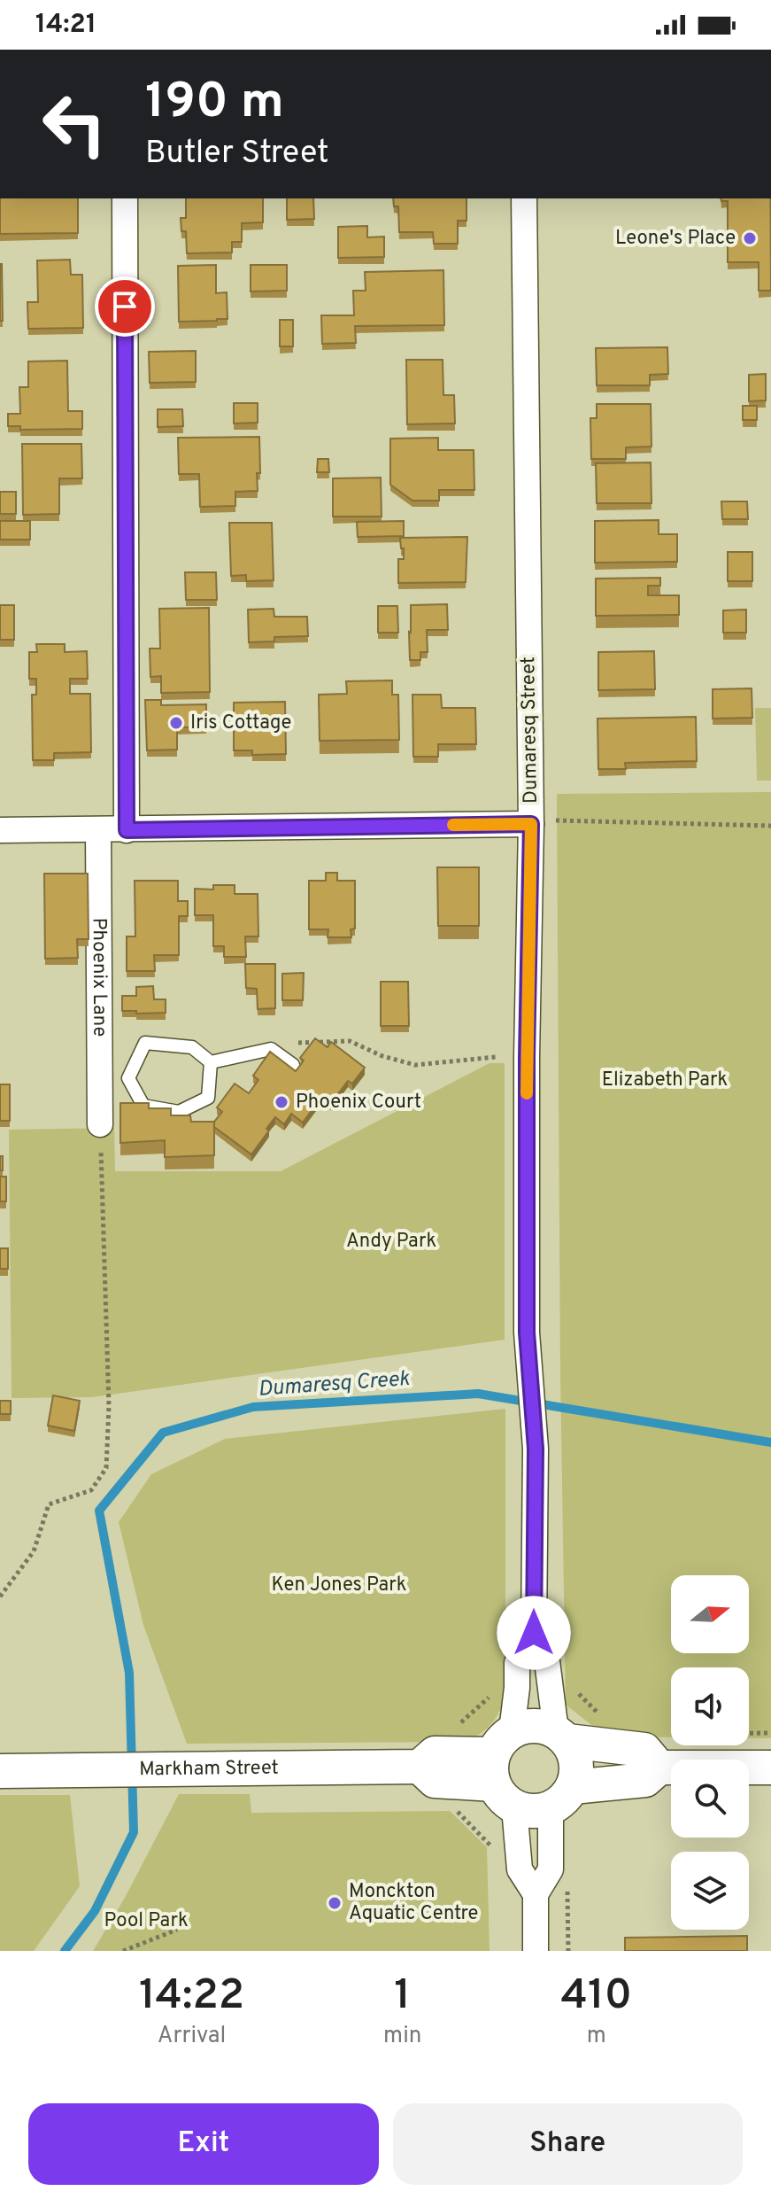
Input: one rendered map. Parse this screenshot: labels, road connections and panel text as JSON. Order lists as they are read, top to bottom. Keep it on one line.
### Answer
{"streets":{"street":["Dumaresq Street","Phoenix Lane","Markham Street"]},"crossings":[["Dumaresq Street","Markham Street"]],"water":["Dumaresq Creek"],"parks":["Elizabeth Park","Andy Park","Ken Jones Park","Pool Park"],"places":["Leone's Place","Iris Cottage","Phoenix Court","Monckton Aquatic Centre"],"north":"right","page":{"status":"14:21","turn":["190 m","Butler Street"],"eta":["14:22","Arrival","1","min","410","m"],"buttons":["Exit","Share"]}}
